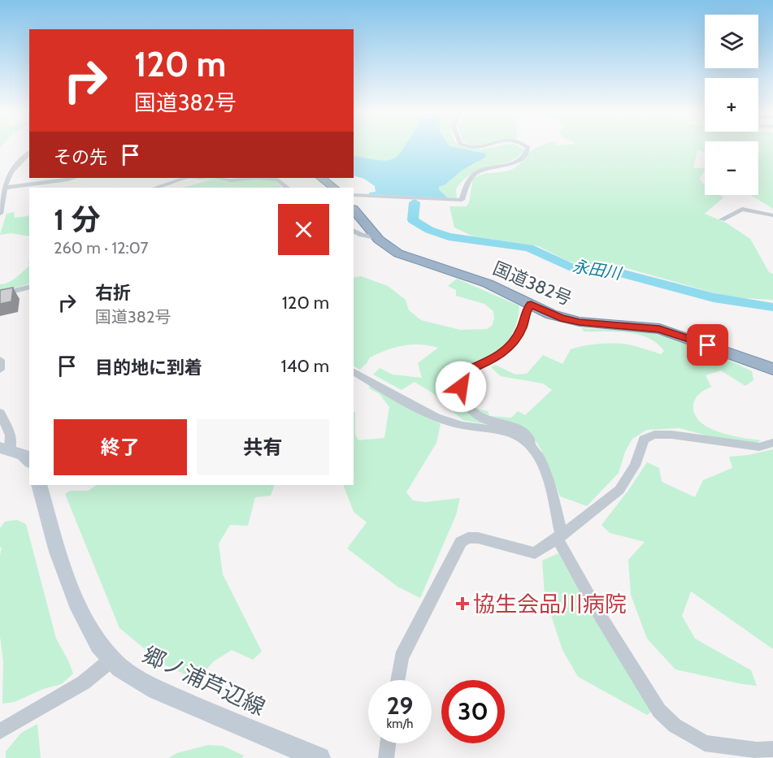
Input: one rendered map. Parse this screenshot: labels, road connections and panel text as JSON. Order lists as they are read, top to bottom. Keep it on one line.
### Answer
{"streets":{"highway":["国道382号"],"main road":["郷ノ浦芦辺線"]},"water":["永田川"],"places":{"health":["協生会品川病院"]},"page":{"map_buttons":["+","−"],"turn":["120 m","国道382号"],"then":"その先","heading":["1 分","260 m · 12:07"],"list":[{"name":"右折","note":"国道382号","value":"120 m"},{"name":"目的地に到着","value":"140 m"}],"buttons":["終了","共有"],"speed":"29 km/h","limit":"30"}}
